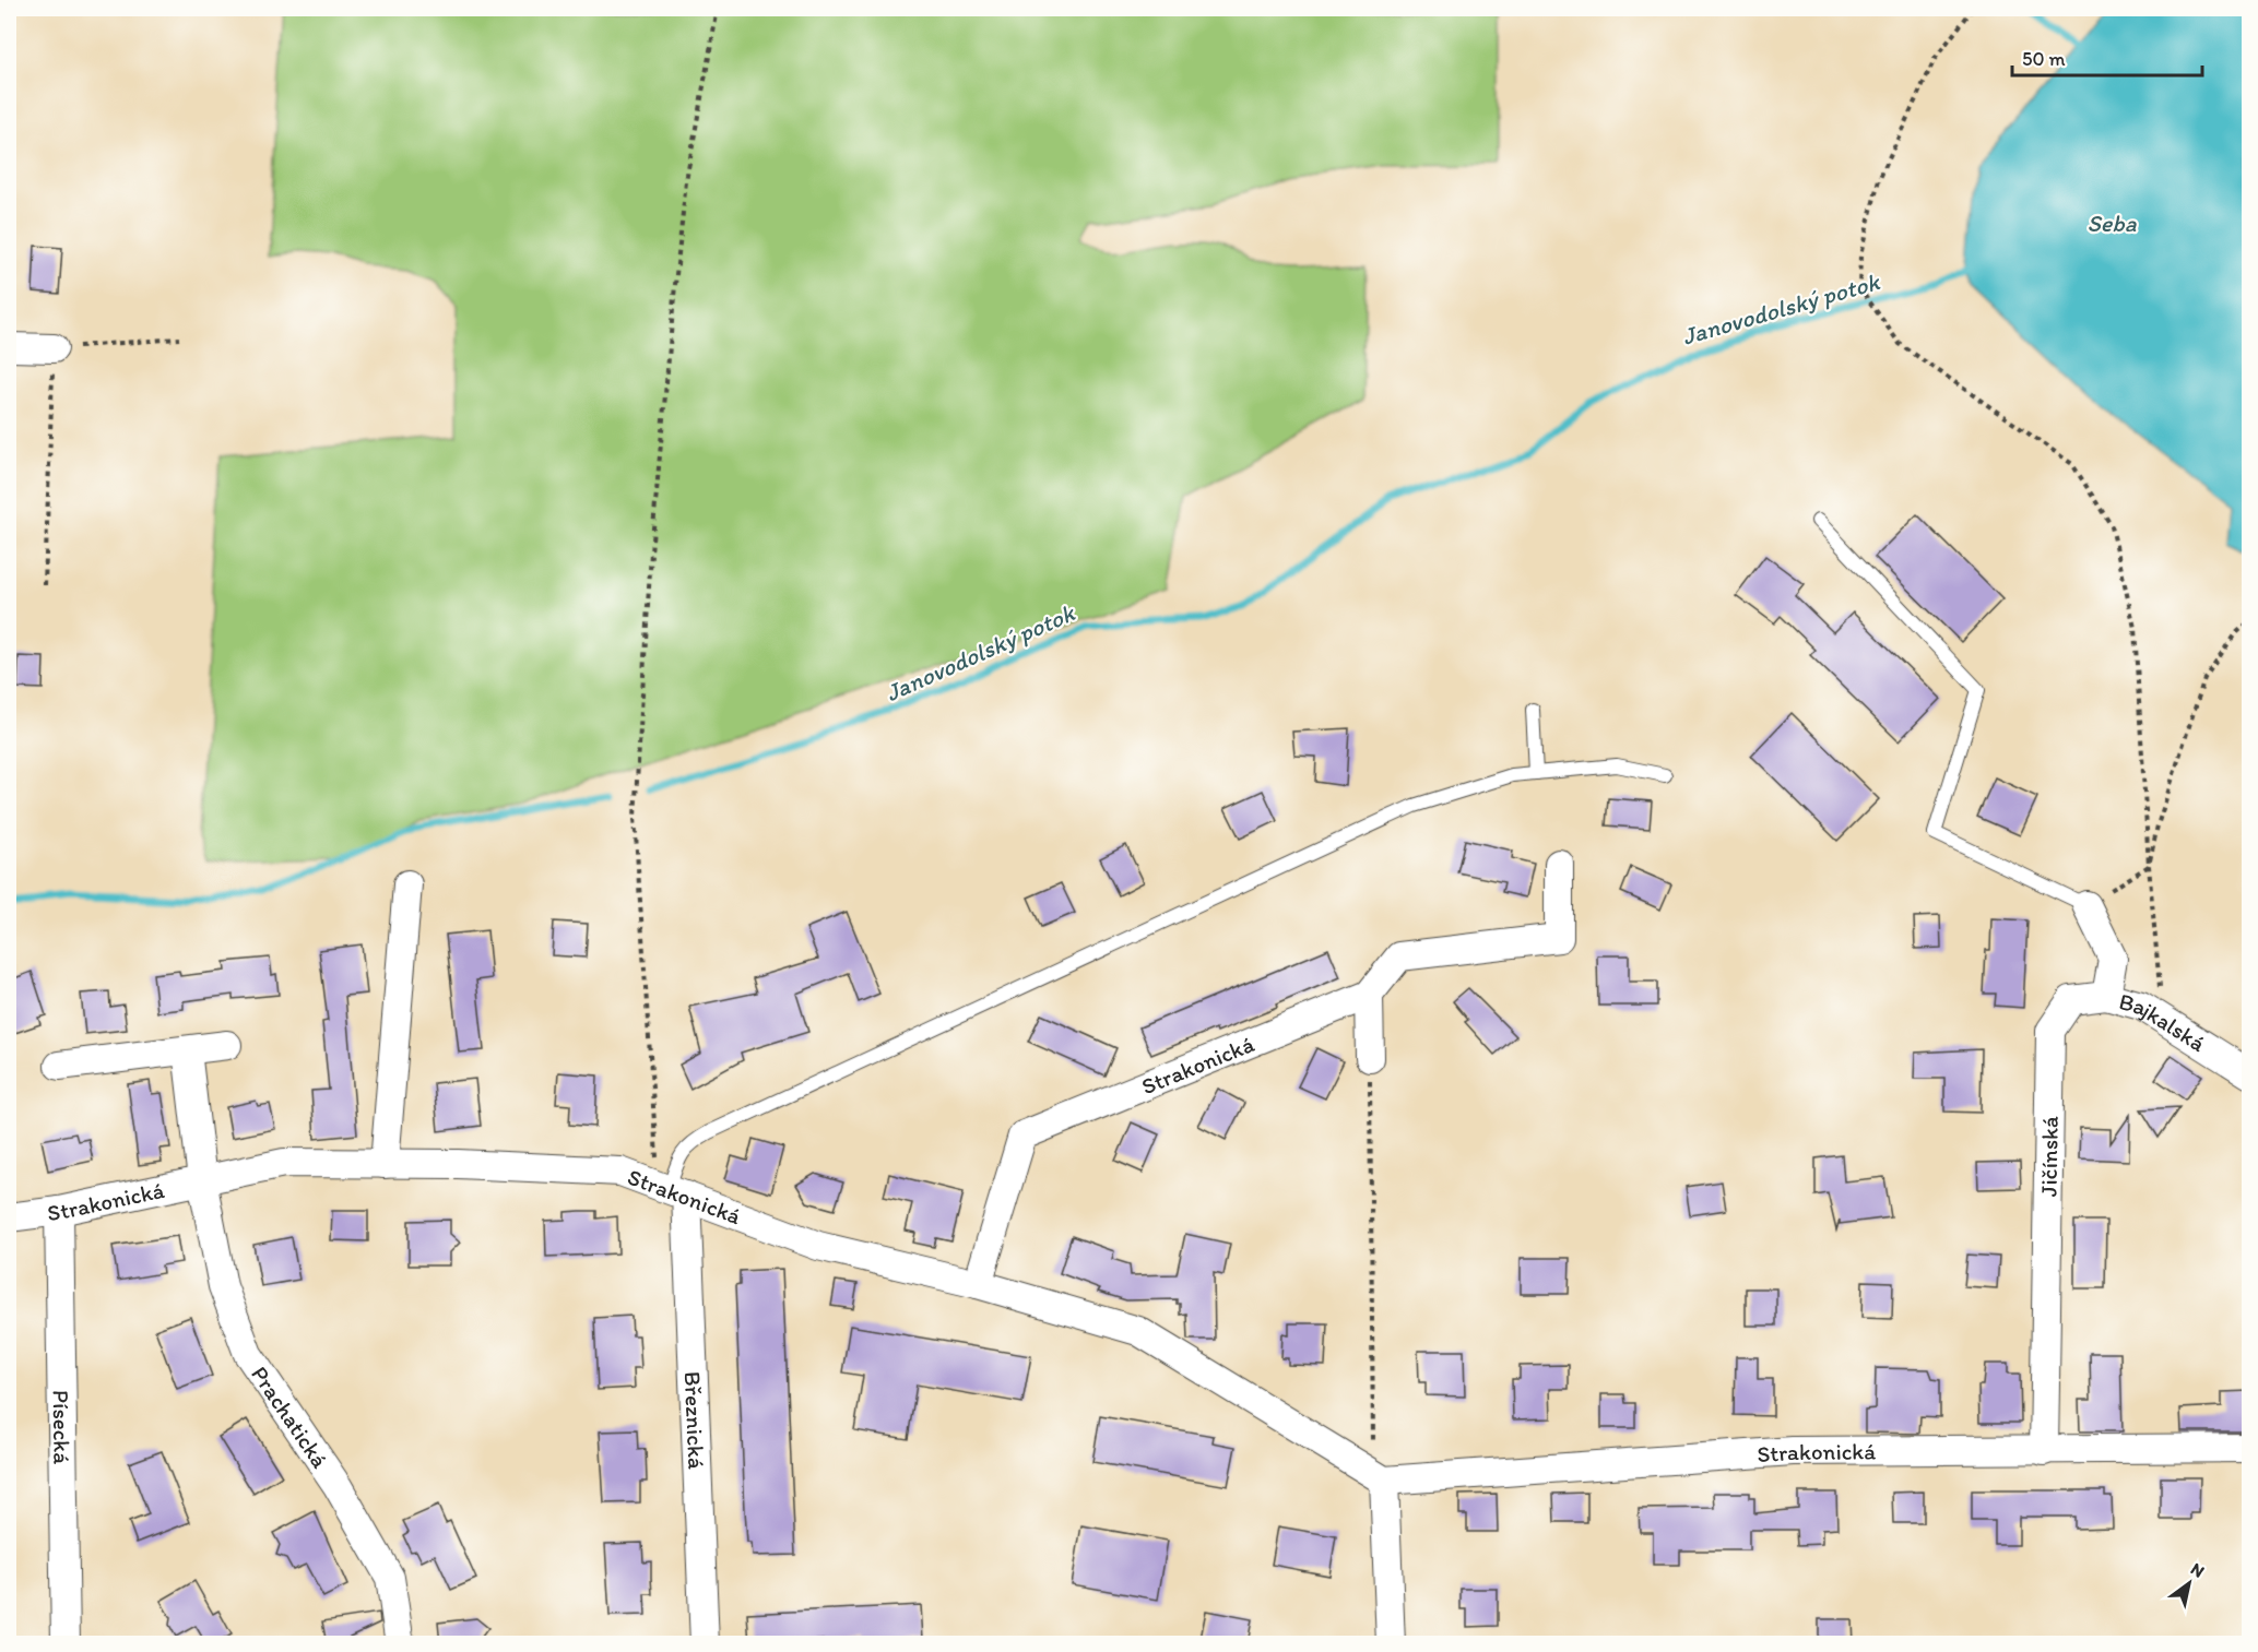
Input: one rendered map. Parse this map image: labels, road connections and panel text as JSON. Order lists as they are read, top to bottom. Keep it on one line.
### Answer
{"streets":{"street":["Bajkalská","Strakonická","Jičínská","Prachatická","Březnická","Písecká"]},"crossings":[["Bajkalská","Jičínská"],["Strakonická","Jičínská"],["Strakonická","Prachatická"],["Strakonická","Březnická"],["Strakonická","Písecká"]],"water":["Seba","Janovodolský potok"],"scale_bar":"50 m","north":"top right"}
